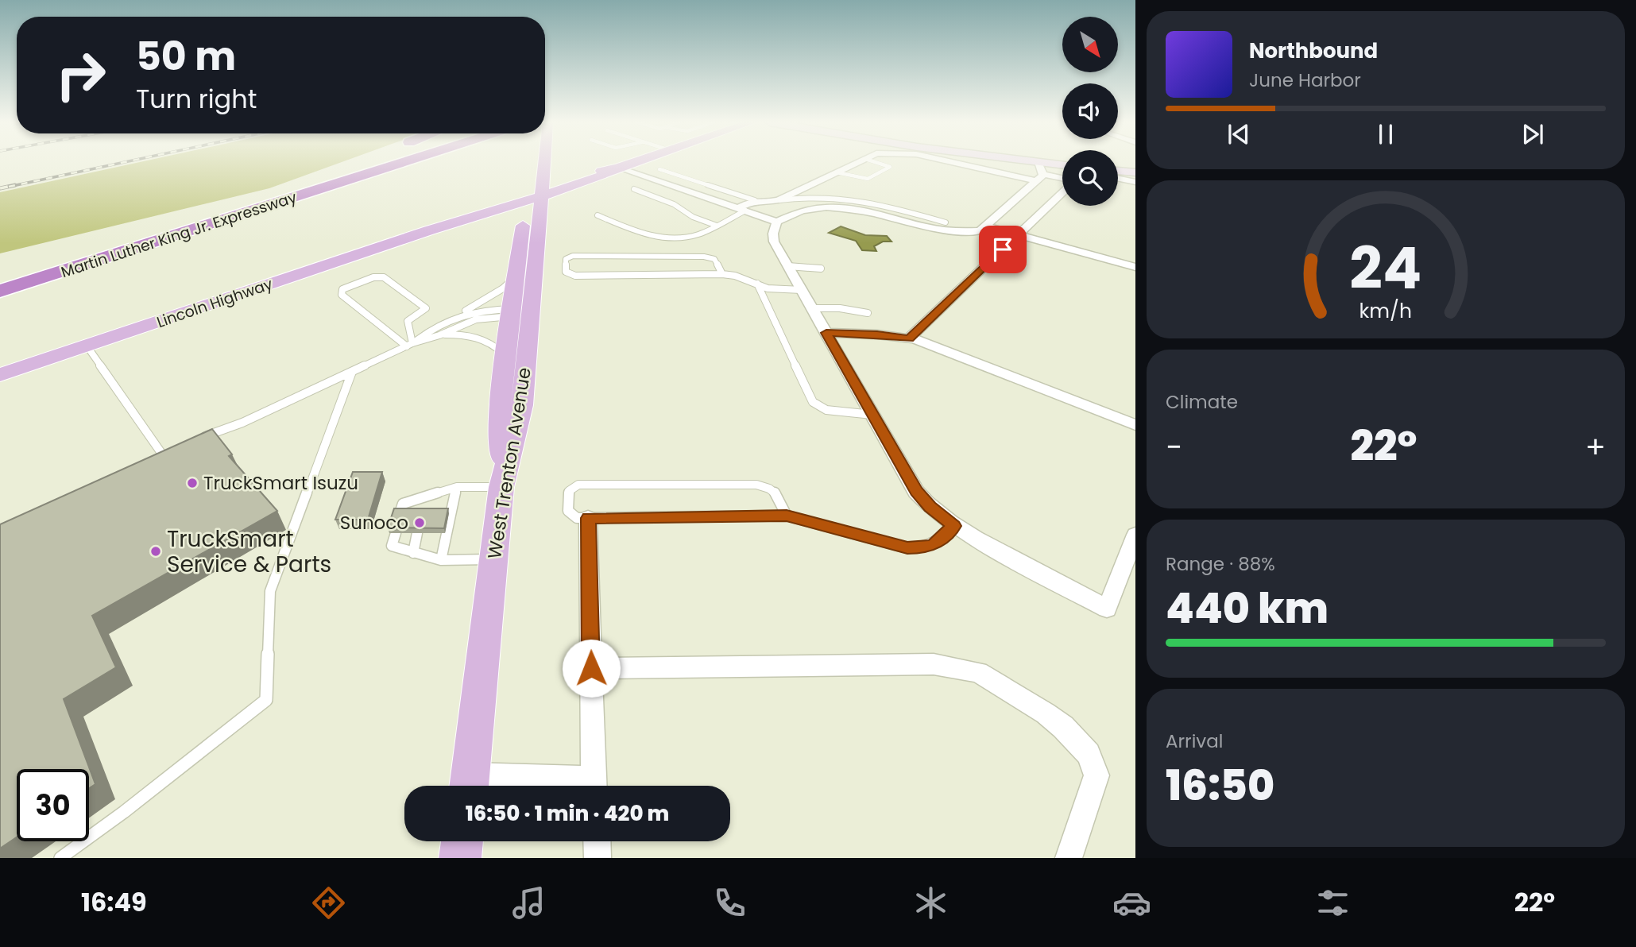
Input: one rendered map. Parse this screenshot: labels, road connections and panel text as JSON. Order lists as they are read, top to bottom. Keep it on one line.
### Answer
{"streets":{"highway":["Martin Luther King Jr. Expressway"],"main road":["Lincoln Highway","West Trenton Avenue"]},"crossings":[["Lincoln Highway","West Trenton Avenue"]],"places":["TruckSmart Isuzu","Sunoco","TruckSmart Service & Parts"],"north":"bottom right","page":{"turn":["50 m","Turn right"],"song":["Northbound","June Harbor"],"tile":["Climate",["Range · 88%","440 km"],["Arrival","16:50"]],"heat":["−","22°","+"],"limit":"30","trip":"16:50 · 1 min · 420 m","tabs":["16:49","22°"],"gauge":["24","km/h"]}}
